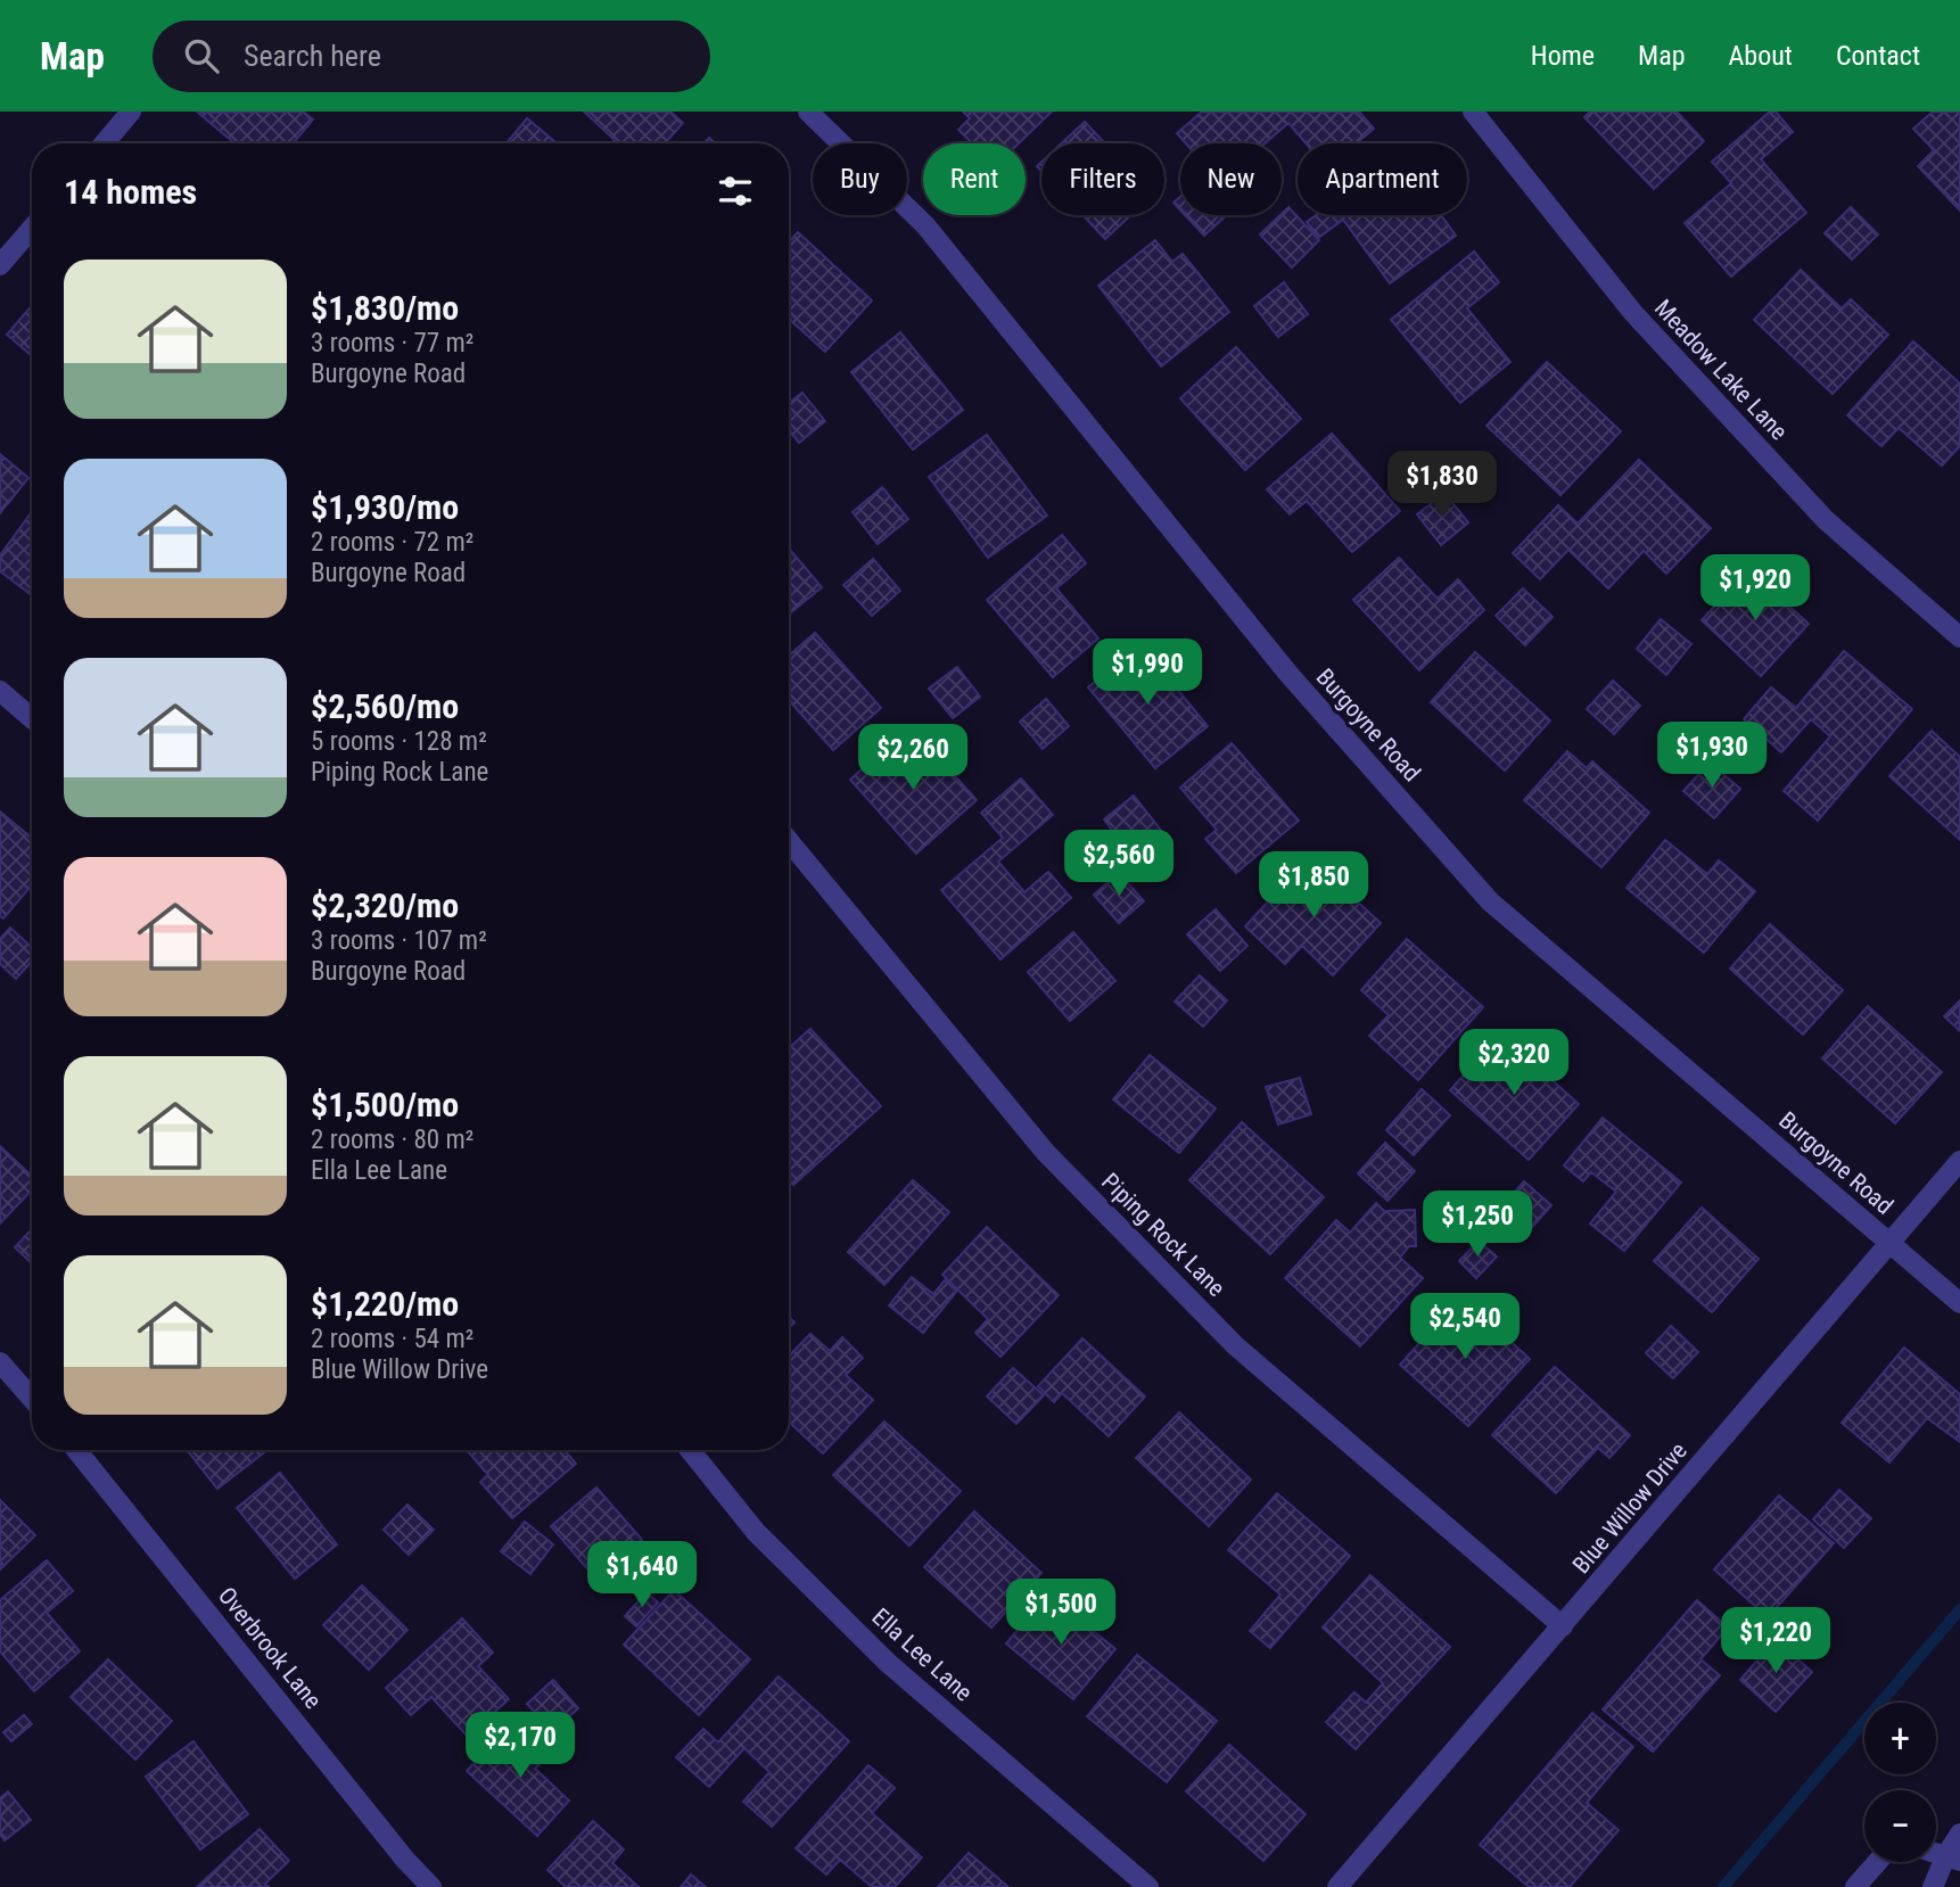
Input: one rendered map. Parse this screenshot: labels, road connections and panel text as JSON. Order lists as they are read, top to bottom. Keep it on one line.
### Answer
{"streets":{"street":["Meadow Lake Lane","Burgoyne Road","Piping Rock Lane","Blue Willow Drive","Overbrook Lane","Ella Lee Lane"]},"crossings":[["Burgoyne Road","Blue Willow Drive"],["Piping Rock Lane","Blue Willow Drive"]],"page":{"header":"Map","search":"Search here","nav":["Home","Map","About","Contact"],"chip":["Buy","Rent","Filters","New","Apartment"],"heading":"14 homes","list":[{"name":"$1,830/mo","note":"3 rooms · 77 m² · Burgoyne Road"},{"name":"$1,930/mo","note":"2 rooms · 72 m² · Burgoyne Road"},{"name":"$2,560/mo","note":"5 rooms · 128 m² · Piping Rock Lane"},{"name":"$2,320/mo","note":"3 rooms · 107 m² · Burgoyne Road"},{"name":"$1,500/mo","note":"2 rooms · 80 m² · Ella Lee Lane"},{"name":"$1,220/mo","note":"2 rooms · 54 m² · Blue Willow Drive"}],"price":["$1,830","$1,920","$1,990","$1,930","$2,260","$2,560","$1,850","$2,320","$1,250","$2,540","$1,640","$1,500","$1,220","$2,170"],"map_buttons":["+","−"]}}
